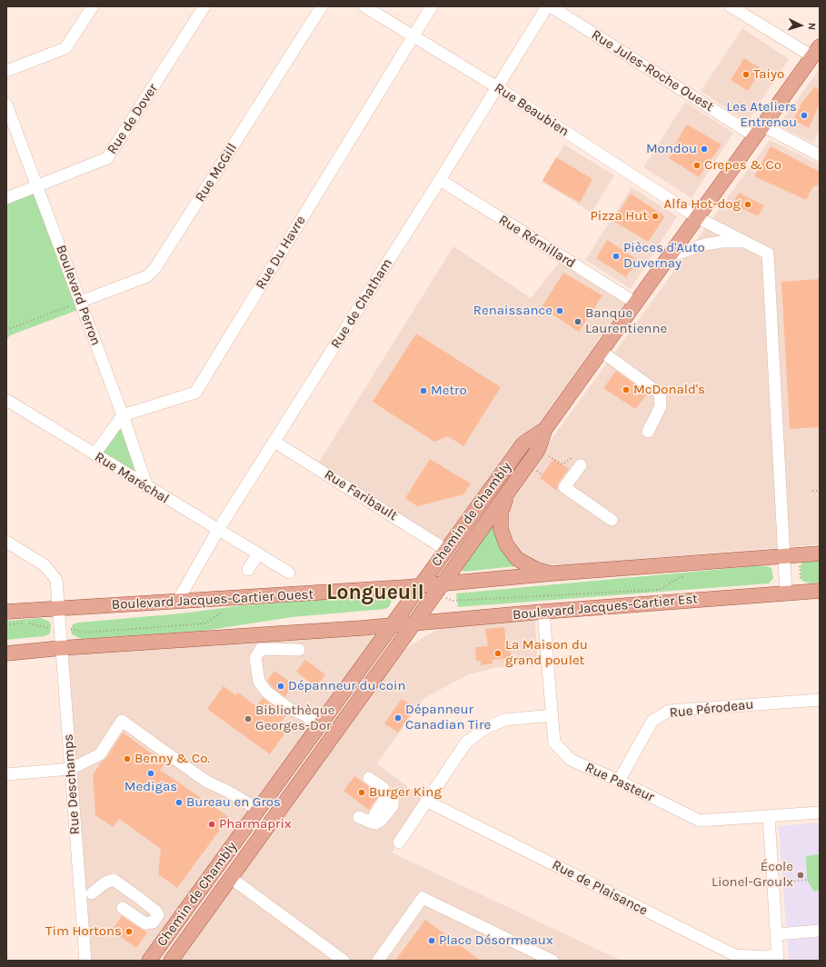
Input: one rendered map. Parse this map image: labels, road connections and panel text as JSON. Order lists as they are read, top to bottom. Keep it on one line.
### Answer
{"streets":{"main road":["Chemin de Chambly","Boulevard Jacques-Cartier Ouest","Boulevard Jacques-Cartier Est"],"street":["Rue Jules-Roche Ouest","Rue Beaubien","Rue de Dover","Rue McGill","Rue Rémillard","Rue Du Havre","Boulevard Perron","Rue de Chatham","Rue Maréchal","Rue Faribault","Rue Pérodeau","Rue Pasteur","Rue Deschamps","Rue de Plaisance"]},"crossings":[["Rue Jules-Roche Ouest","Chemin de Chambly"],["Rue Beaubien","Rue Du Havre"],["Rue Beaubien","Rue de Chatham"],["Rue Beaubien","Chemin de Chambly"],["Rue de Dover","Boulevard Perron"],["Rue McGill","Boulevard Perron"],["Rue Rémillard","Rue de Chatham"],["Rue Rémillard","Chemin de Chambly"],["Rue Du Havre","Boulevard Perron"],["Boulevard Perron","Rue Maréchal"],["Rue de Chatham","Rue Maréchal"],["Rue de Chatham","Rue Faribault"],["Rue de Chatham","Boulevard Jacques-Cartier Ouest"],["Rue Faribault","Chemin de Chambly"],["Chemin de Chambly","Boulevard Jacques-Cartier Ouest"],["Chemin de Chambly","Boulevard Jacques-Cartier Est"],["Boulevard Jacques-Cartier Ouest","Rue Deschamps"],["Boulevard Jacques-Cartier Est","Rue Pasteur"],["Rue Pérodeau","Rue Pasteur"]],"districts":["Longueuil"],"places":["Taiyo","Les Ateliers Entrenou","Mondou","Crepes & Co","Alfa Hot-dog","Pizza Hut","Pièces d'Auto Duvernay","Renaissance","Banque Laurentienne","McDonald's","Metro","La Maison du grand poulet","Dépanneur du coin","Dépanneur Canadian Tire","Bibliothèque Georges-Dor","Benny & Co.","Medigas","Burger King","Bureau en Gros","Pharmaprix","École Lionel-Groulx","Tim Hortons","Place Désormeaux"],"north":"right"}
